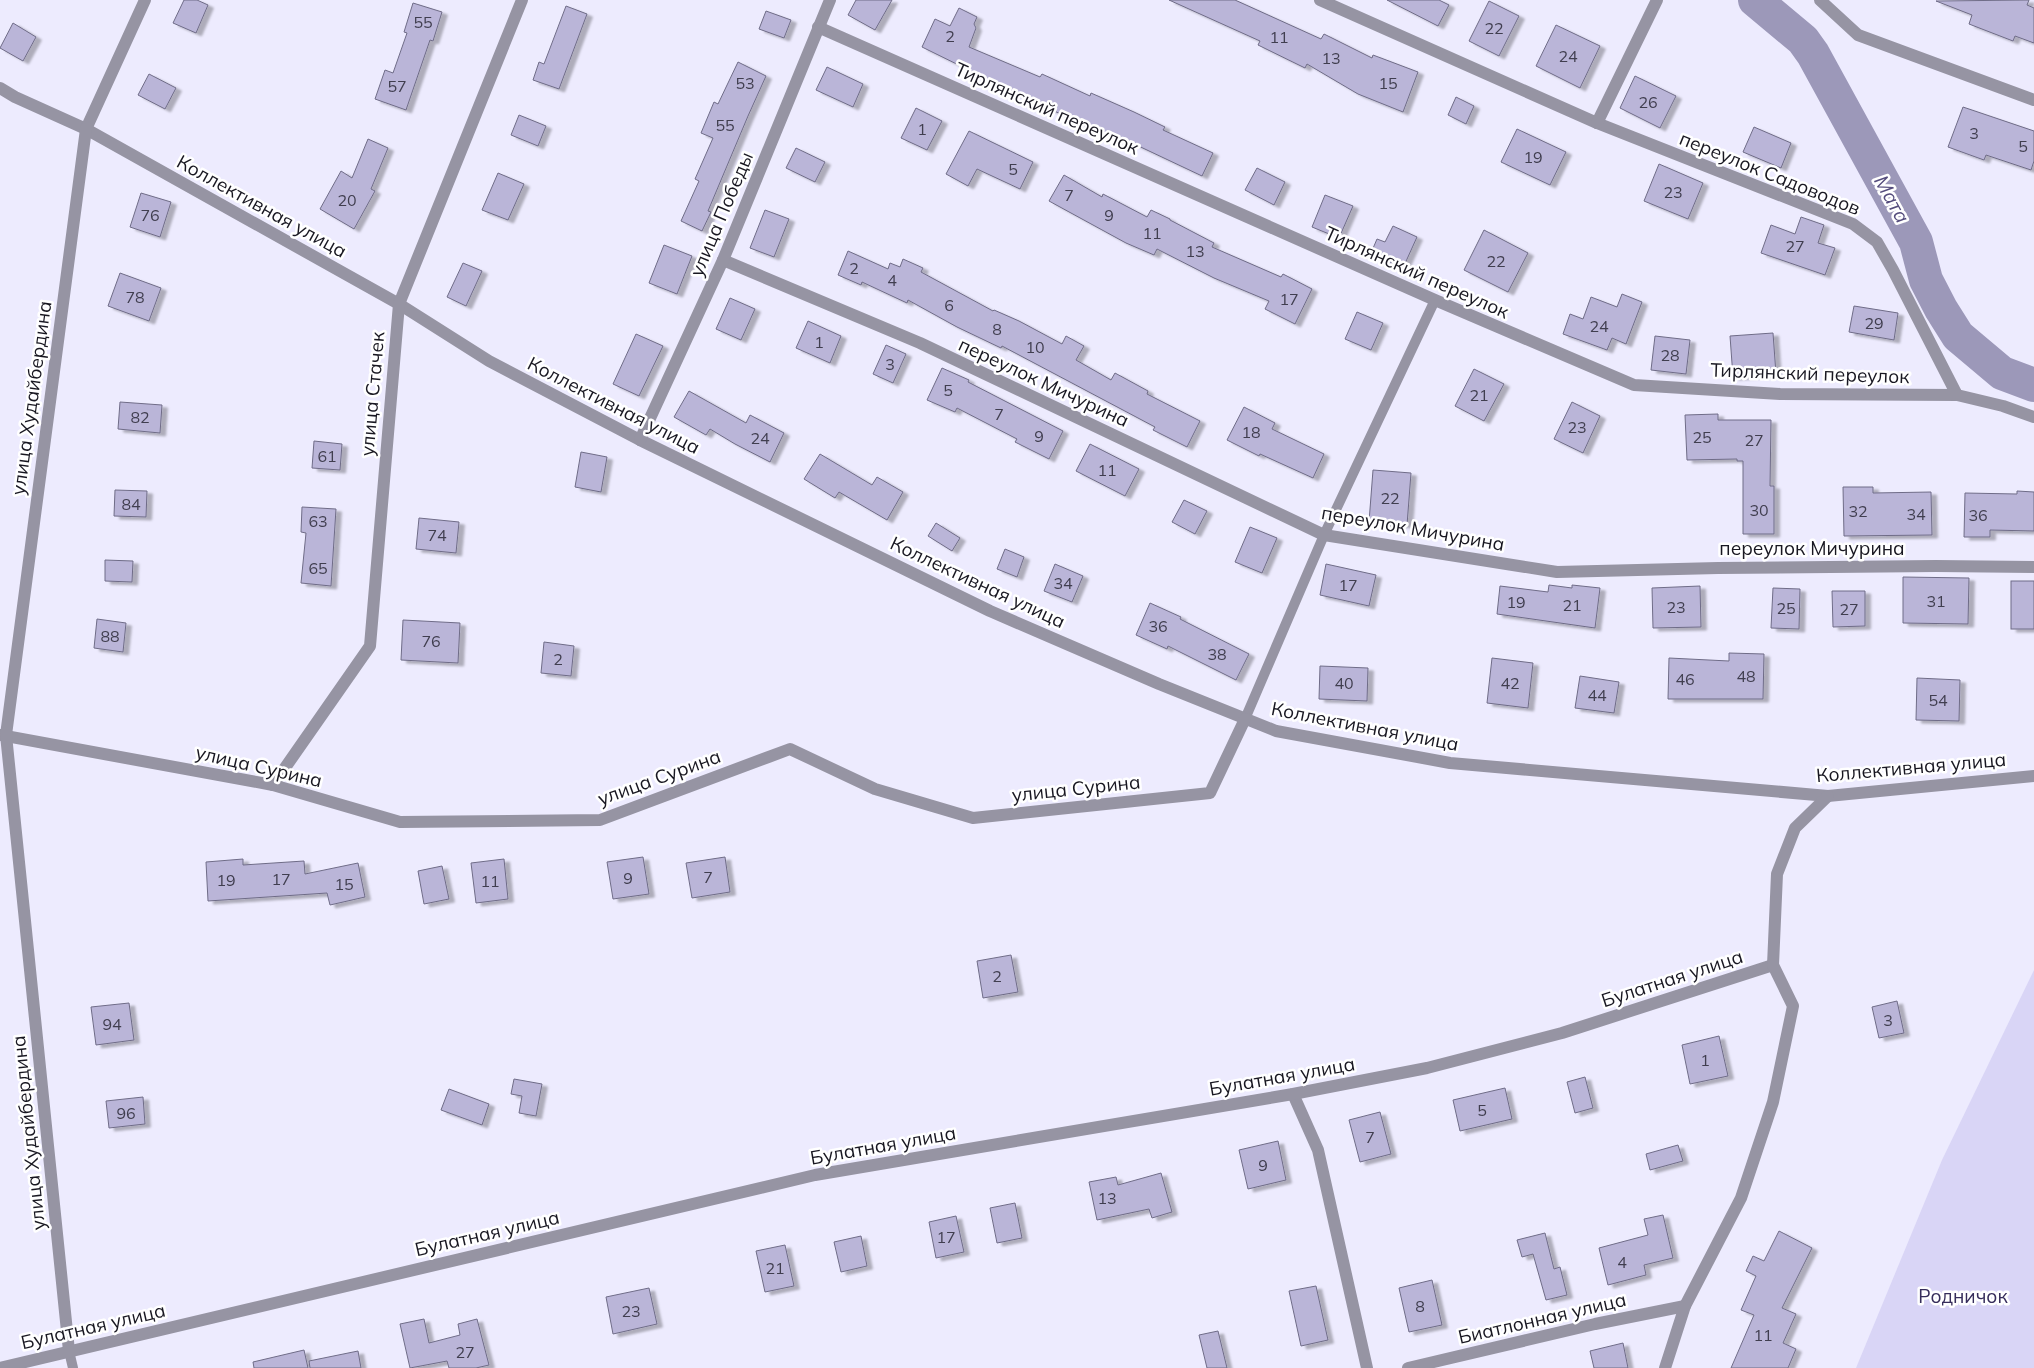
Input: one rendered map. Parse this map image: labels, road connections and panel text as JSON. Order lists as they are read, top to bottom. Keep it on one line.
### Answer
{"streets":{"street":["Тирлянский переулок","переулок Садоводов","Коллективная улица","улица Победы","переулок Мичурина","улица Стачек","улица Худайбердина","улица Сурина","Булатная улица","Биатлонная улица"]},"crossings":[["Тирлянский переулок","переулок Садоводов"],["Тирлянский переулок","улица Победы"],["Коллективная улица","улица Победы"],["Коллективная улица","улица Стачек"],["Коллективная улица","улица Худайбердина"],["Коллективная улица","улица Сурина"],["улица Победы","переулок Мичурина"],["улица Стачек","улица Сурина"],["улица Худайбердина","улица Сурина"],["улица Худайбердина","Булатная улица"]],"water":["Мата"],"parks":["Родничок"],"house_numbers":["55","22","2","11","24","13","53","15","57","26","55","1","3","5","19","5","23","7","20","76","9","11","27","13","22","2","4","78","17","6","29","24","8","1","10","28","3","5","21","7","82","23","18","9","25","24","27","61","11","22","84","30","32","34","36","63","74","65","34","17","31","19","21","23","25","27","36","88","76","38","2","48","46","40","42","44","54","7","9","17","19","11","15","2","3","94","1","5","96","7","9","13","17","4","21","8","23","11","27"]}
